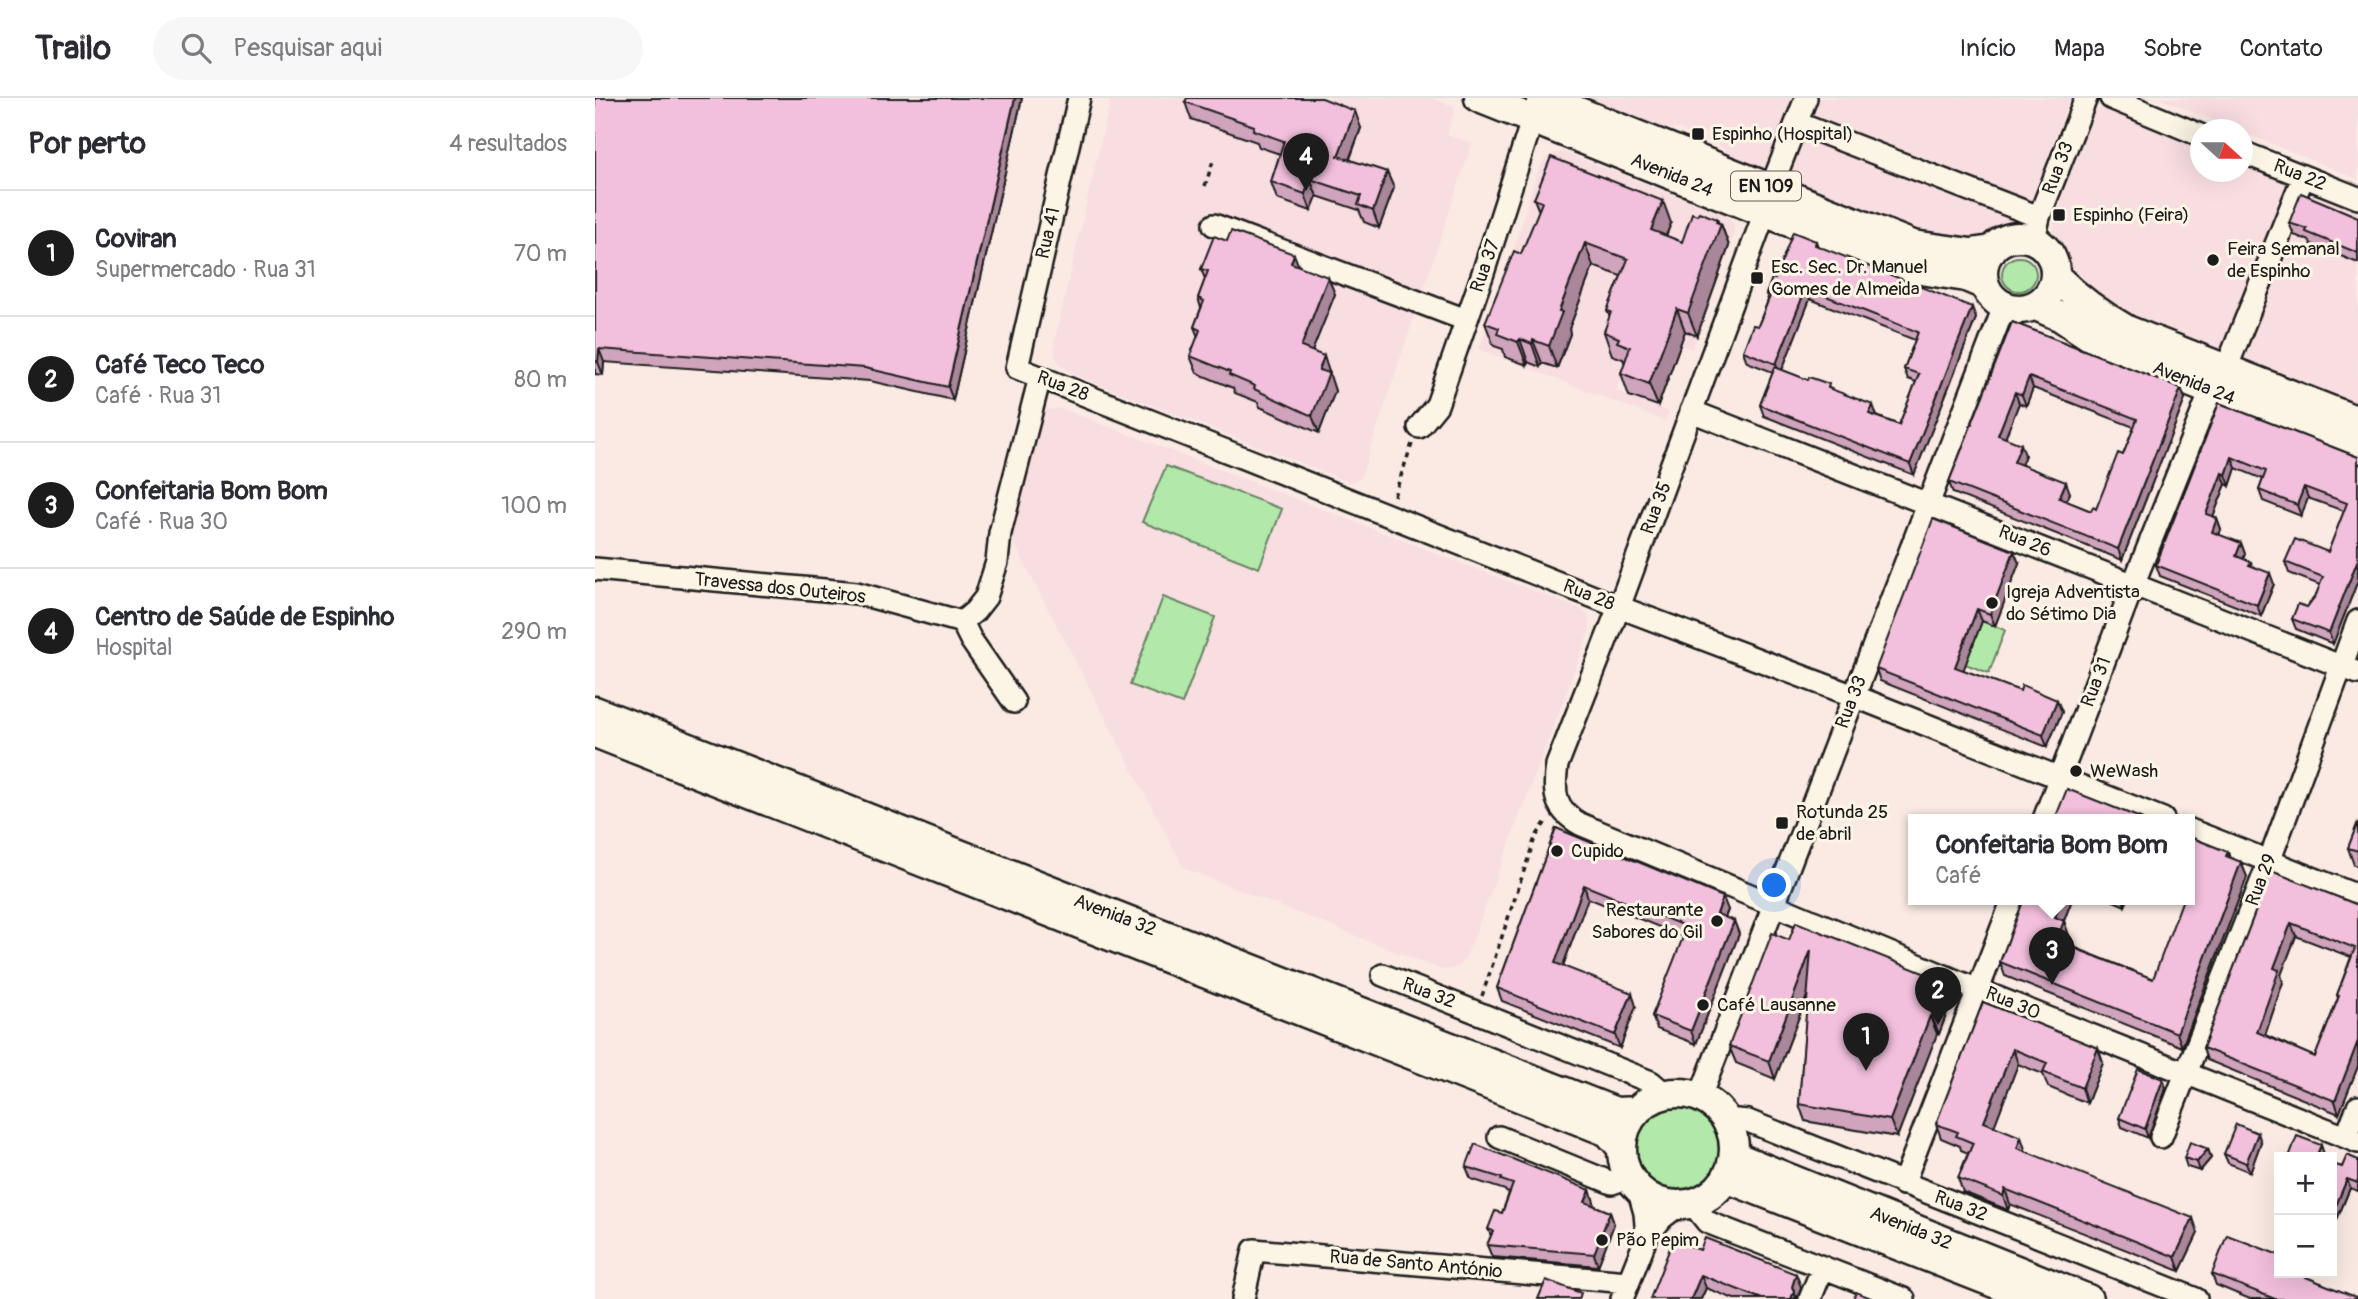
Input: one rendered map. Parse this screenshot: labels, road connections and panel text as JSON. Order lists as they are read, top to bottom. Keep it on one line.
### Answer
{"streets":{"main road":["Avenida 24","EN 109","Avenida 32"],"street":["Rua 33","Rua 22","Rua 41","Rua 37","Rua 28","Rua 35","Rua 26","Travessa dos Outeiros","Rua 31","Rua 29","Rua 32","Rua 30","Rua de Santo António"]},"crossings":[["Rua 33","Avenida 24"],["Rua 33","Rua 28"],["Rua 33","Rua 26"],["Rua 33","Avenida 32"],["Rua 33","Rua 32"],["Rua 33","Rua 30"],["Avenida 24","Rua 37"],["Avenida 24","Rua 35"],["Avenida 24","Rua 31"],["Rua 22","Rua 31"],["Rua 41","Rua 28"],["Rua 28","Rua 35"],["Rua 28","Rua 31"],["Rua 35","Rua 26"],["Rua 35","Rua 30"],["Rua 26","Rua 31"],["Rua 26","Rua 29"],["Rua 29","Rua 30"],["Avenida 32","Rua 32"]],"places":{"transit":["Espinho (Hospital)","Espinho (Feira)","Esc. Sec. Dr. Manuel Gomes de Almeida","Rotunda 25 de abril"],"other":["Feira Semanal de Espinho","Igreja Adventista do Sétimo Dia","WeWash","Cupido","Restaurante Sabores do Gil","Café Lausanne","Pão Pepim"]},"north":"right","page":{"header":"Trailo","search":"Pesquisar aqui","nav":["Início","Mapa","Sobre","Contato"],"heading":["Por perto","4 resultados"],"pins":["4","3","2","1"],"list":[{"mark":"1","name":"Coviran","note":"Supermercado · Rua 31","value":"70 m"},{"mark":"2","name":"Café Teco Teco","note":"Café · Rua 31","value":"80 m"},{"mark":"3","name":"Confeitaria Bom Bom","note":"Café · Rua 30","value":"100 m"},{"mark":"4","name":"Centro de Saúde de Espinho","note":"Hospital","value":"290 m"}],"popup":["Confeitaria Bom Bom","Café"],"map_buttons":["+","−"]}}
